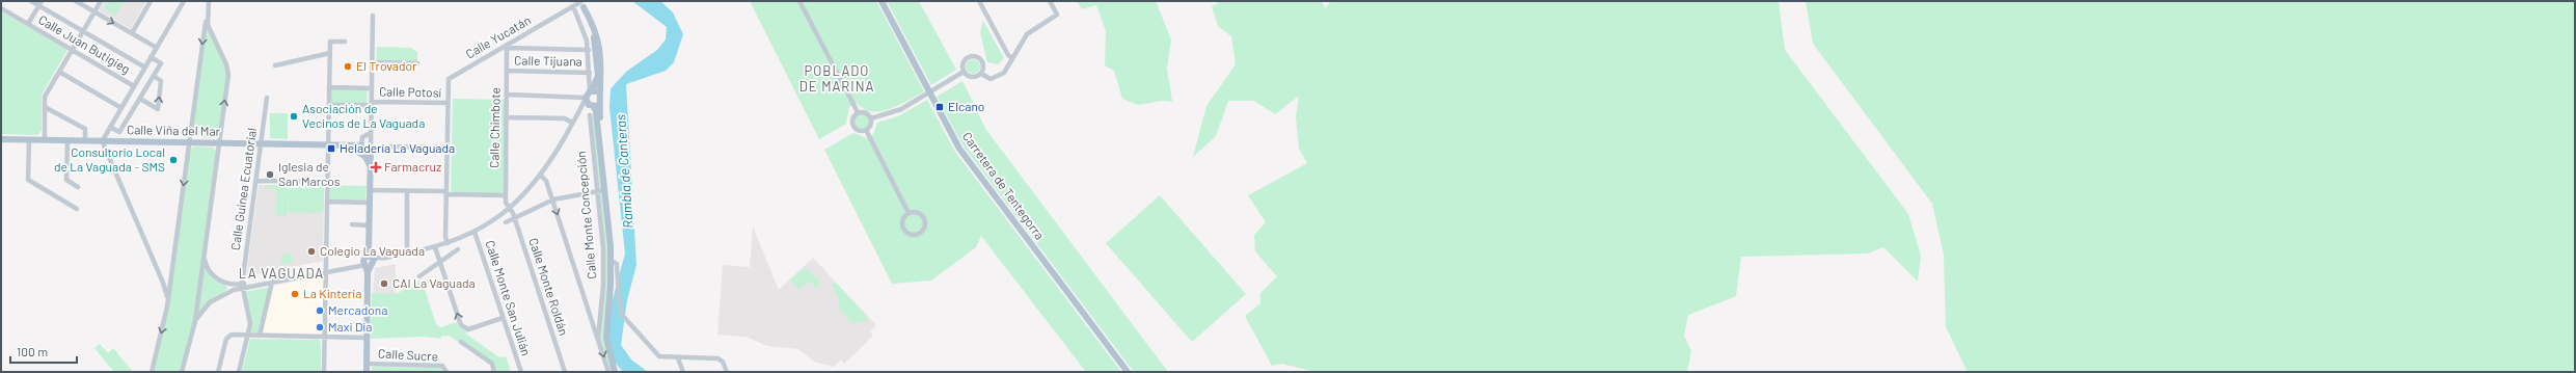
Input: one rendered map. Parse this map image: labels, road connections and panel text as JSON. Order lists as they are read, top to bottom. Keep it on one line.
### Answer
{"streets":{"main road":["Calle Viña del Mar","Carretera de Tentegorra","Calle Monte Concepción"],"street":["Calle Yucatán","Calle Juan Butigieg","Calle Tijuana","Calle Potosí","Calle Chimbote","Calle Guinea Ecuatorial","Calle Monte Roldán","Calle Monte San Julián","Calle Sucre"]},"crossings":[["Calle Yucatán","Calle Potosí"],["Calle Yucatán","Calle Chimbote"],["Calle Yucatán","Calle Monte Concepción"],["Calle Tijuana","Calle Chimbote"],["Calle Chimbote","Calle Monte Roldán"],["Calle Viña del Mar","Calle Guinea Ecuatorial"]],"districts":["POBLADO DE MARINA","LA VAGUADA"],"water":["Rambla de Canteras"],"places":{"other":["El Trovador","Asociación de Vecinos de La Vaguada","Consultorio Local de La Vaguada - SMS","Iglesia de San Marcos","Colegio La Vaguada","CAI La Vaguada","La Kinteria","Mercadona","Maxi Dia"],"transit":["Elcano","Heladería La Vaguada"],"health":["Farmacruz"]},"scale_bar":"100 m"}
